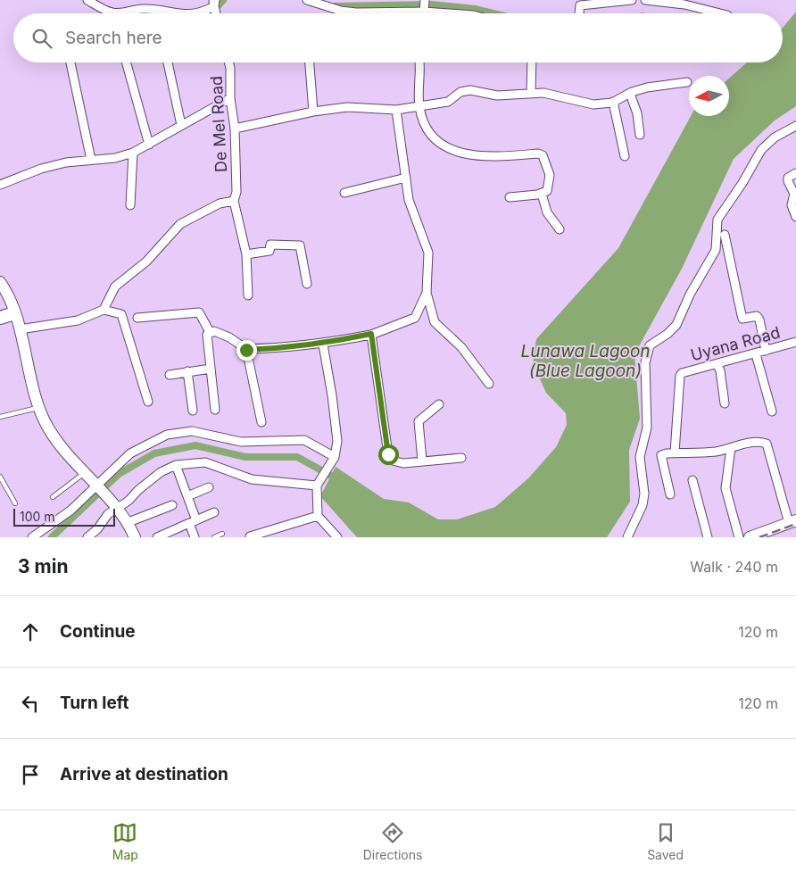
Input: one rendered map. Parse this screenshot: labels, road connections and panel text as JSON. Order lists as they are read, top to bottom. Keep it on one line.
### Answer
{"streets":{"street":["De Mel Road","Uyana Road"]},"water":["Lunawa Lagoon (Blue Lagoon)"],"scale_bar":"100 m","north":"left","page":{"search":"Search here","scale":"100 m","heading":["3 min","Walk · 240 m"],"list":[["Continue","120 m"],["Turn left","120 m"],"Arrive at destination"],"nav":["Map","Directions","Saved"]}}
